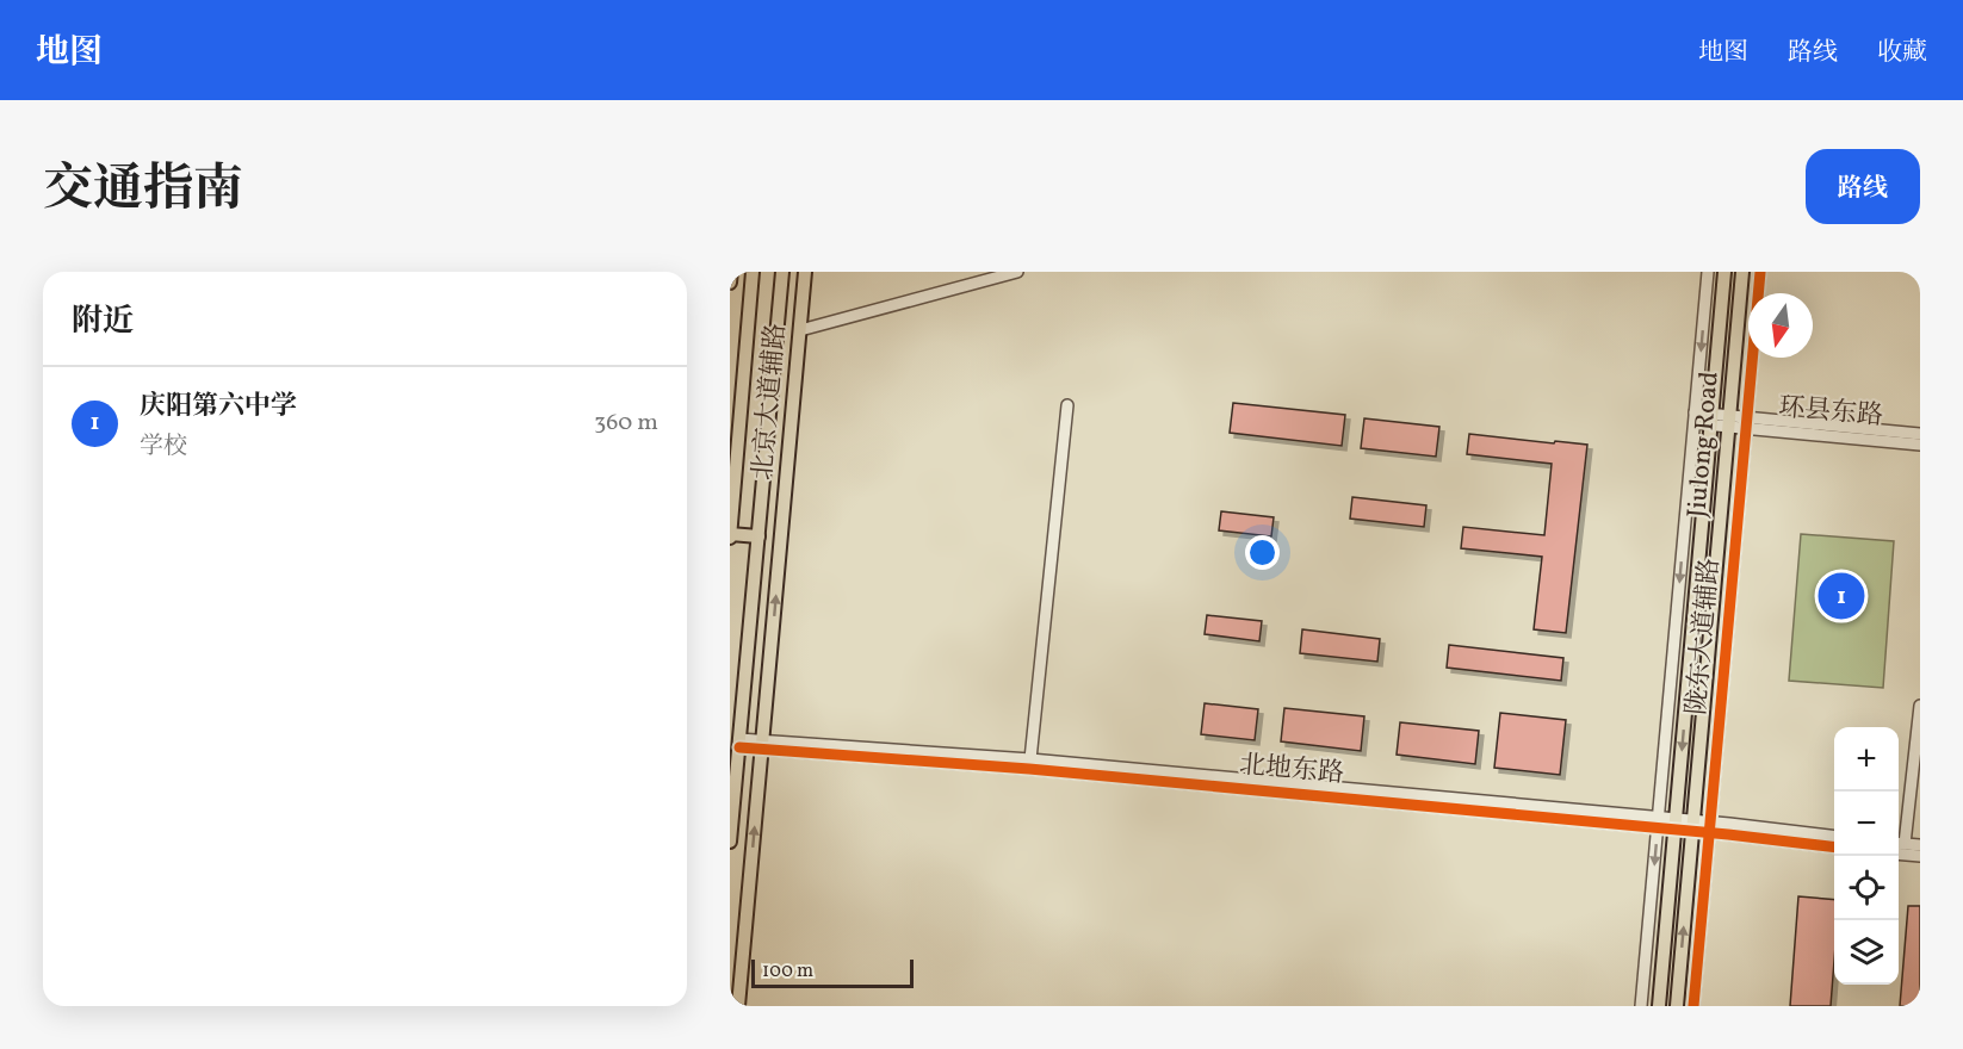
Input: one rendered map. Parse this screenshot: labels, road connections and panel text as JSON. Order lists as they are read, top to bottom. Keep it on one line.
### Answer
{"streets":{"main road":["北京大道辅路","Jiulong Road"],"street":["环县东路","陇东大道辅路","北地东路"]},"crossings":[["北京大道辅路","北地东路"],["环县东路","Jiulong Road"],["环县东路","陇东大道辅路"],["Jiulong Road","北地东路"],["陇东大道辅路","北地东路"]],"scale_bar":"100 m","north":"bottom","page":{"header":"地图","nav":["地图","路线","收藏"],"title":"交通指南","buttons":"路线","heading":"附近","list":[{"mark":"1","name":"庆阳第六中学","note":"学校","value":"360 m"}],"pins":"1","map_buttons":["+","−"],"scale":"100 m"}}
